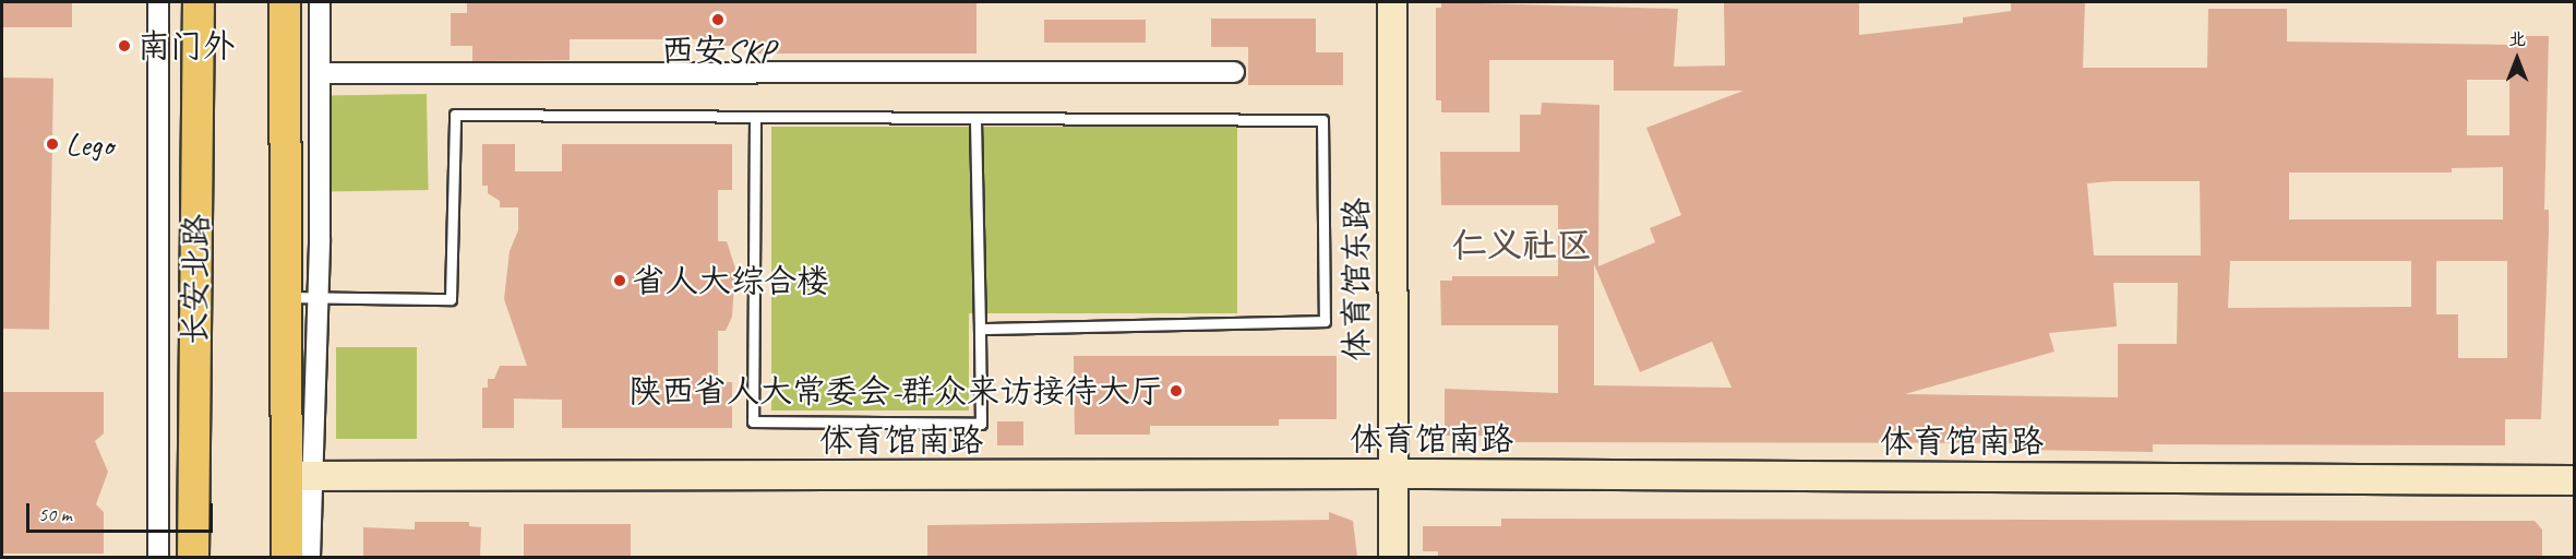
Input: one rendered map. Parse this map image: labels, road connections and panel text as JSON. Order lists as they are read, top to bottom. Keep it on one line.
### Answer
{"streets":{"main road":["长安北路"],"street":["体育馆东路","体育馆南路"]},"crossings":[["体育馆东路","体育馆南路"]],"districts":["仁义社区"],"places":["西安SKP","南门外","Lego","省人大综合楼","陕西省人大常委会-群众来访接待大厅"],"scale_bar":"50 m","north":"top"}
